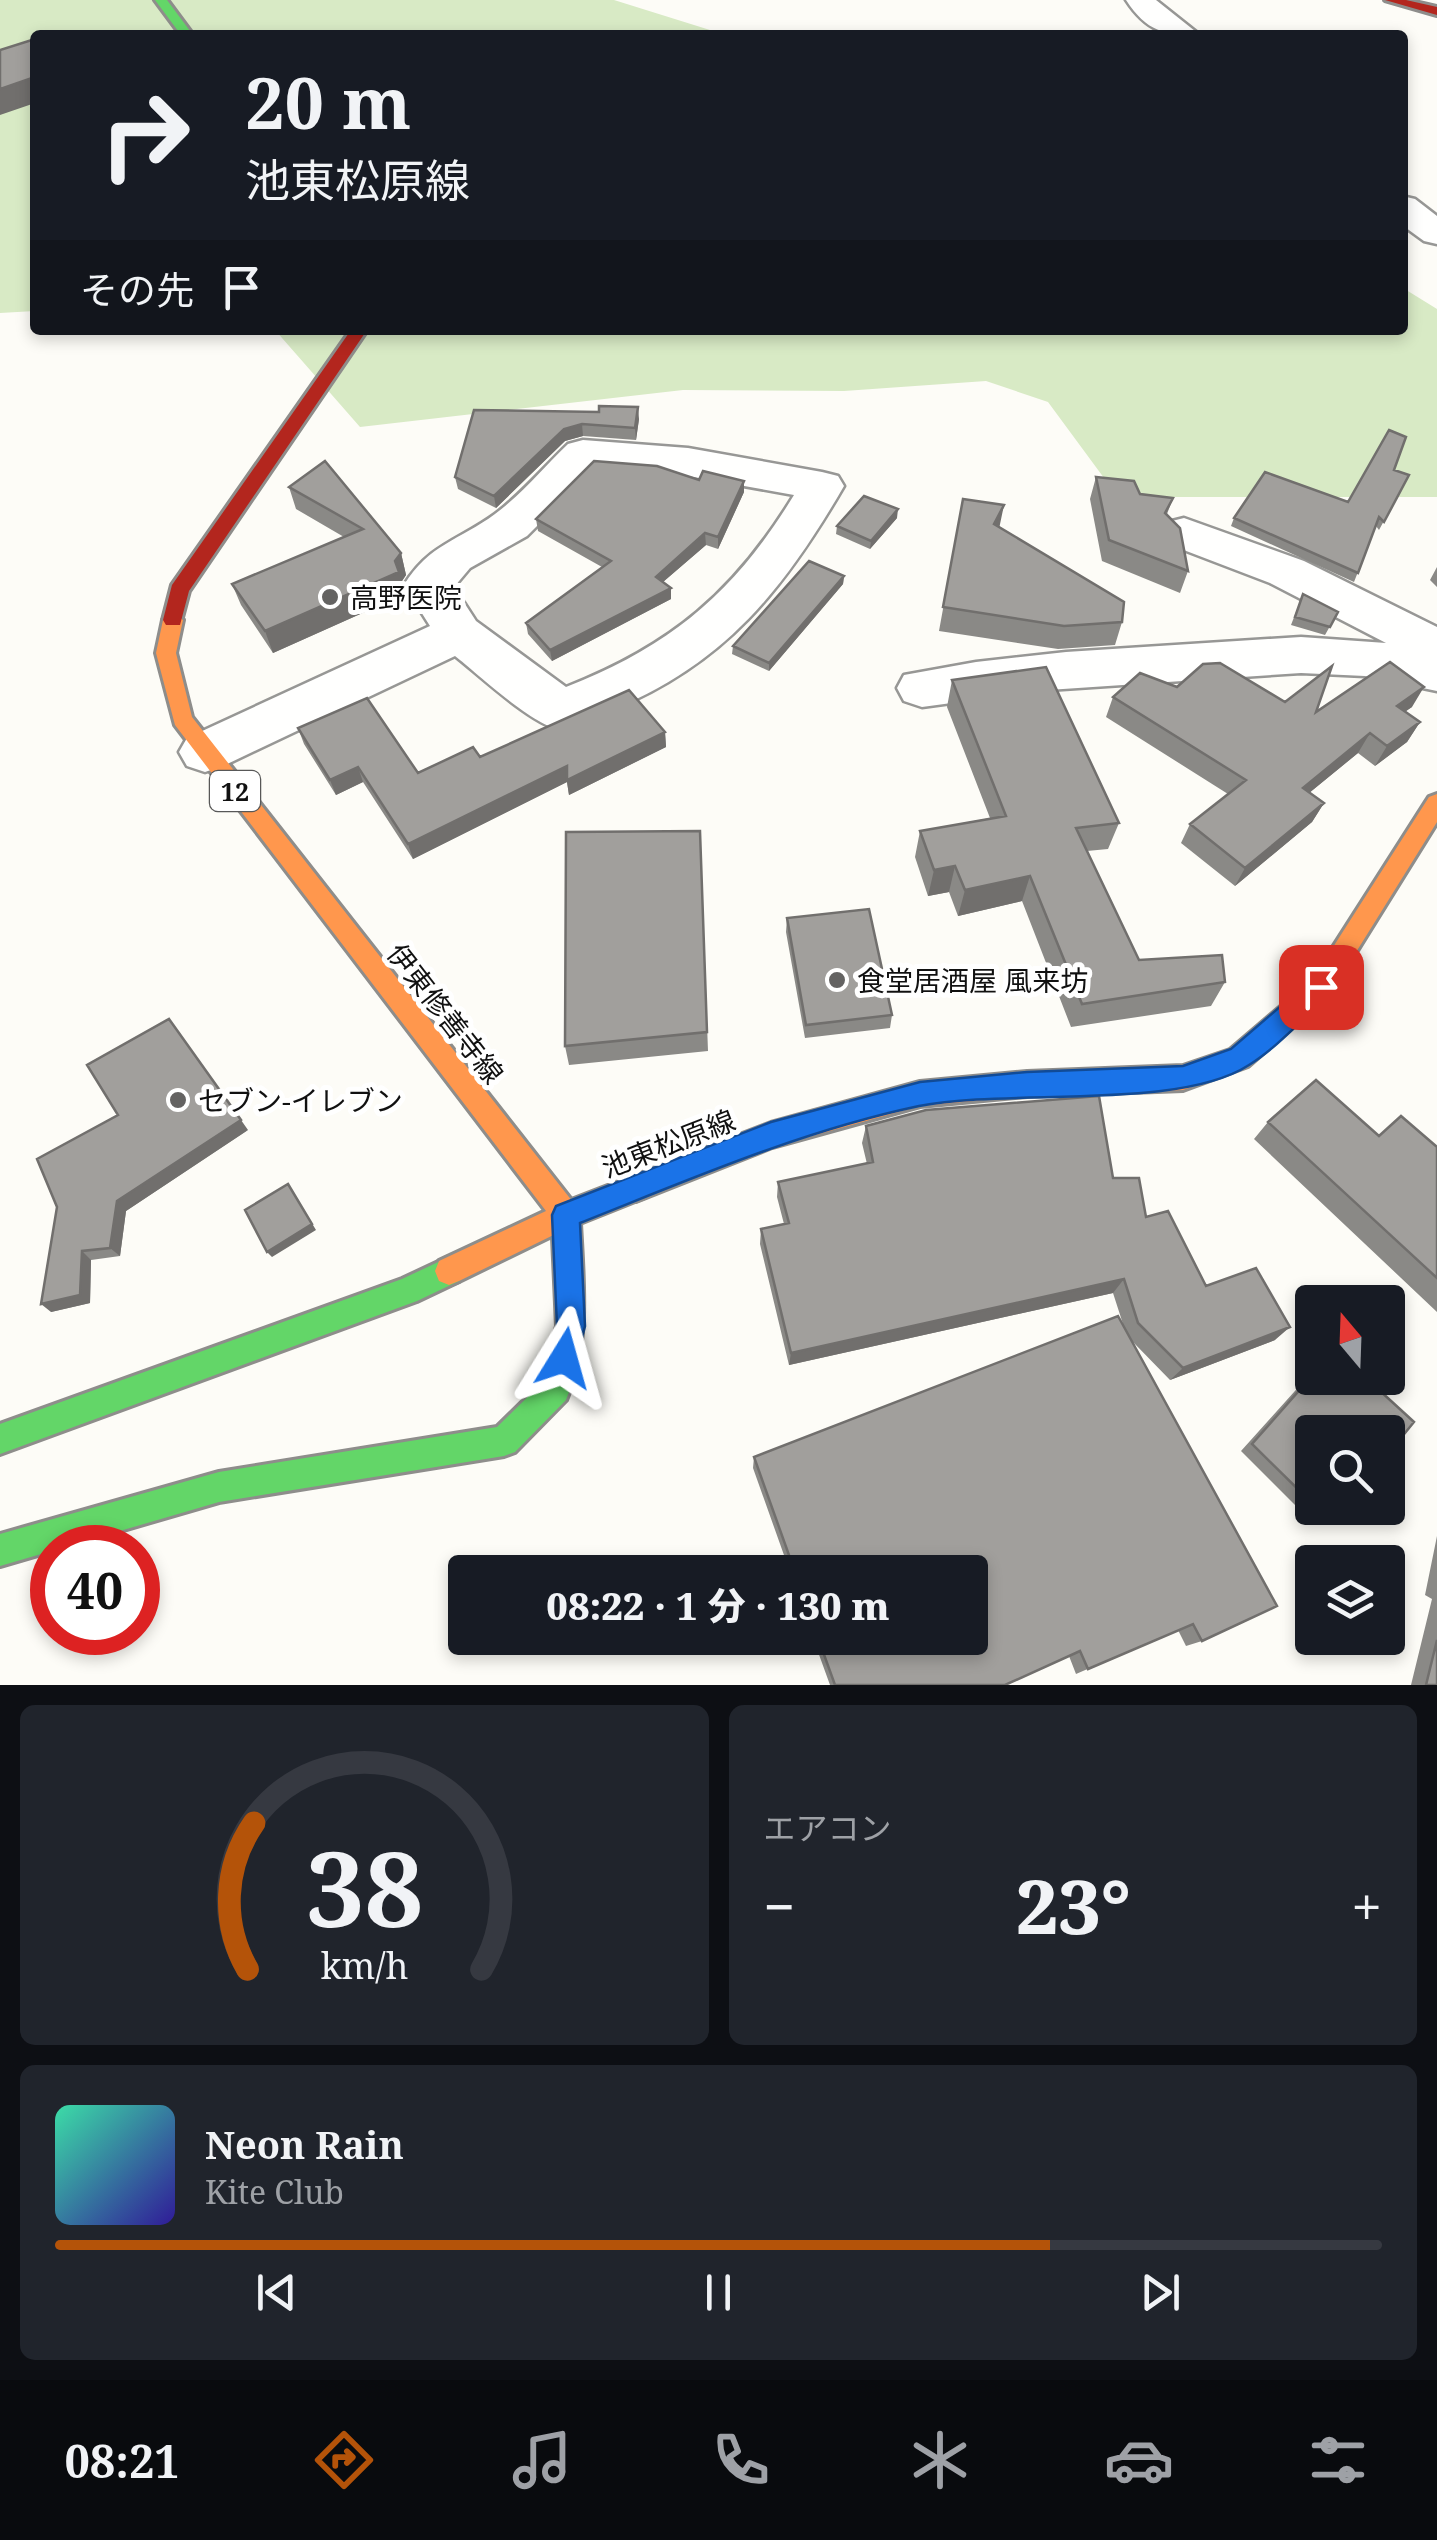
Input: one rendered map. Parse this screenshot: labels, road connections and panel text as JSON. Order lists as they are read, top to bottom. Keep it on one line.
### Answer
{"streets":{"main road":["12","伊東修善寺線","池東松原線"]},"crossings":[["伊東修善寺線","池東松原線"]],"places":["高野医院","食堂居酒屋 風来坊","セブン-イレブン"],"north":"top","page":{"turn":["20 m","池東松原線"],"then":"その先","limit":"40","trip":"08:22 · 1 分 · 130 m","tile":"エアコン","heat":["−","23°","+"],"song":["Neon Rain","Kite Club"],"tabs":"08:21","gauge":["38","km/h"]}}
